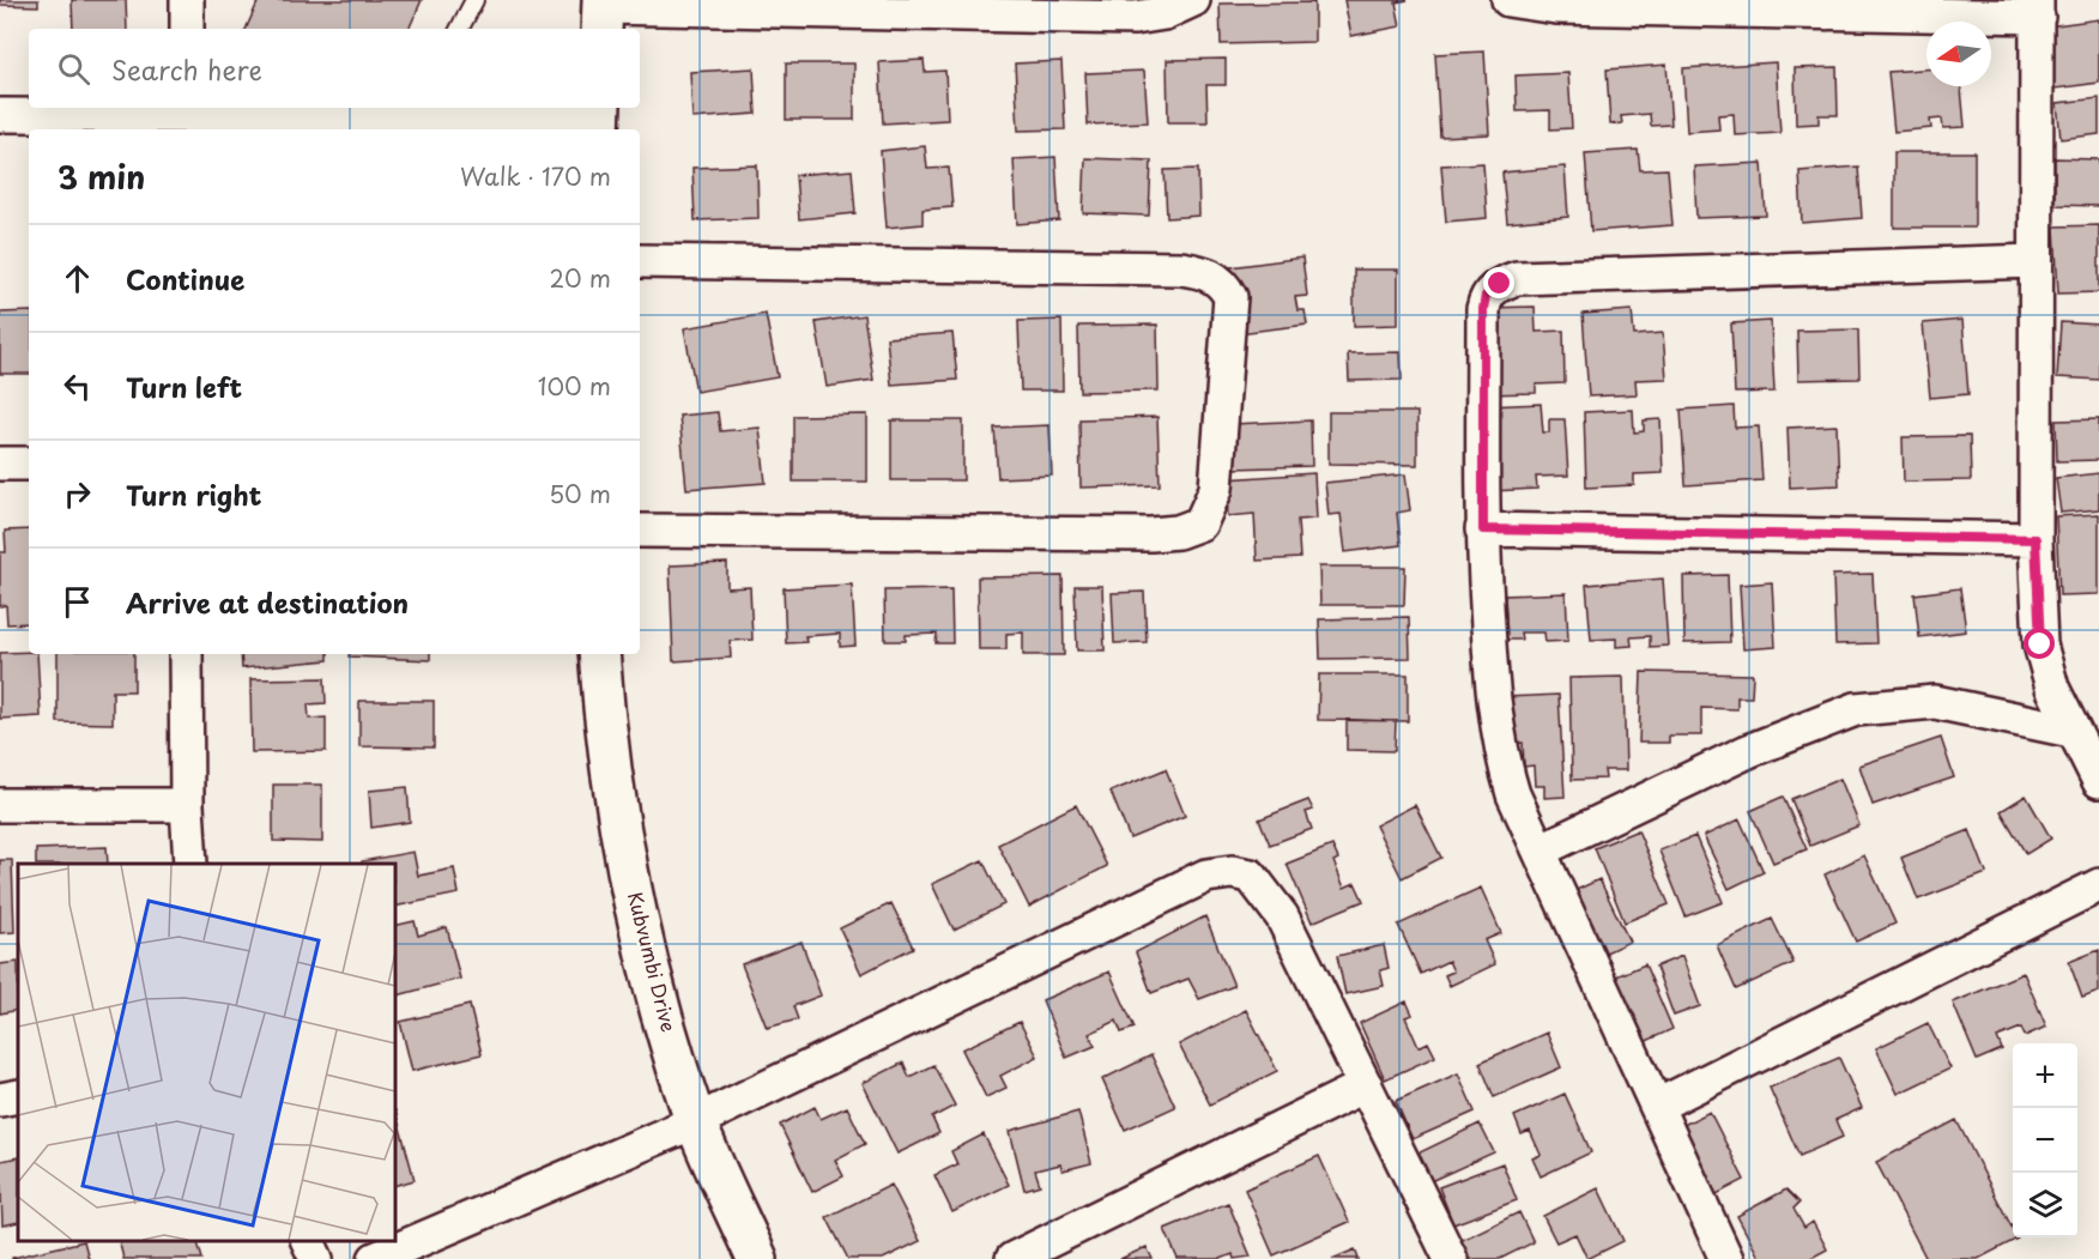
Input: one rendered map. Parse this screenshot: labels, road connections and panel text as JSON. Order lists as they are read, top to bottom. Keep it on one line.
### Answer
{"streets":{"street":["Kubvumbi Drive"]},"north":"left","page":{"search":"Search here","heading":["3 min","Walk · 170 m"],"list":[["Continue","20 m"],["Turn left","100 m"],["Turn right","50 m"],"Arrive at destination"],"map_buttons":["+","−"]}}
